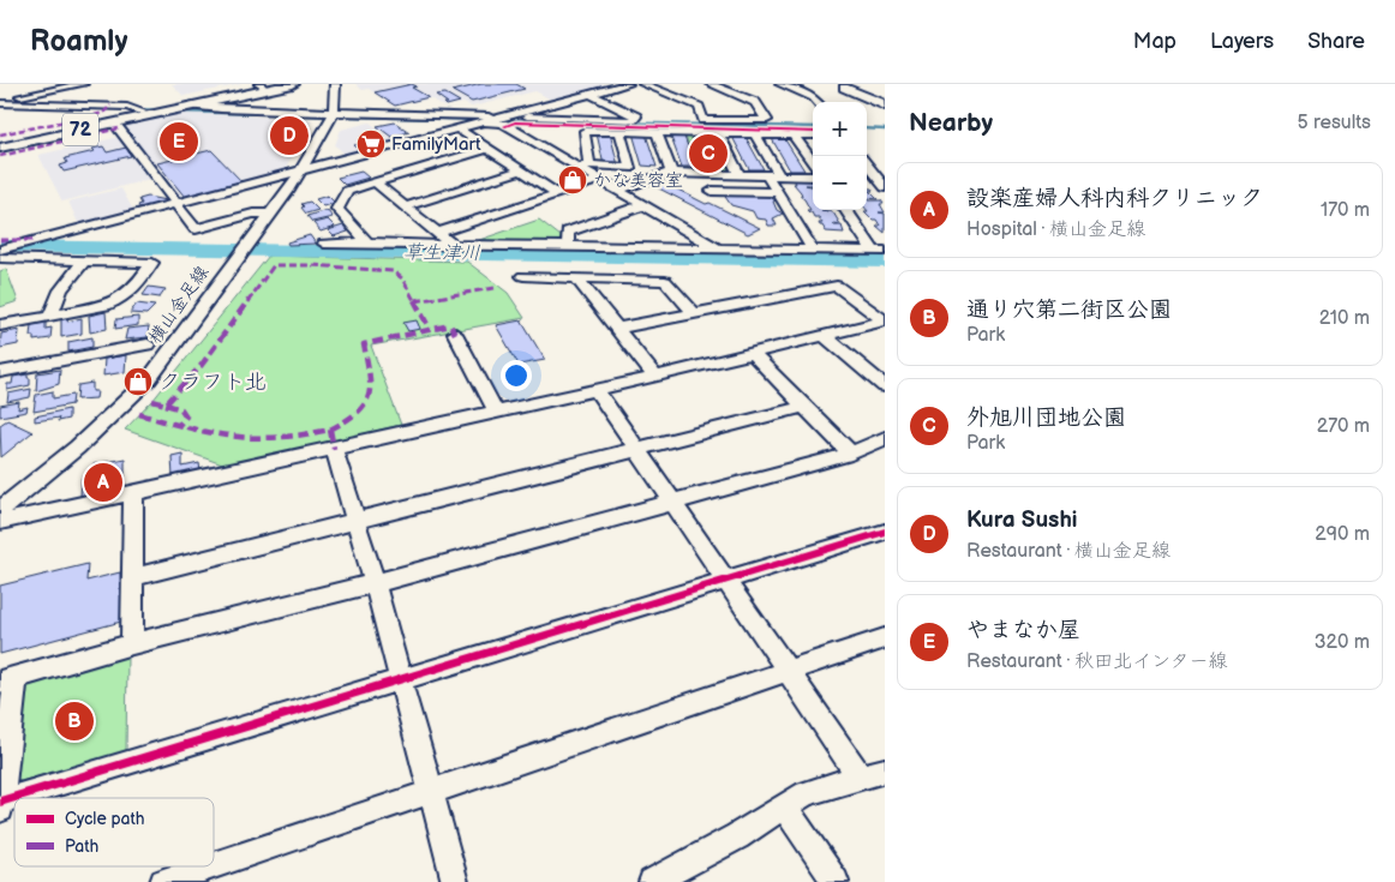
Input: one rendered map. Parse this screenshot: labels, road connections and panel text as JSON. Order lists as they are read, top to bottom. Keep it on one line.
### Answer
{"streets":{"main road":["72"],"street":["横山金足線"]},"water":["草生津川"],"places":{"supermarket":["FamilyMart"],"shop":["かな美容室","クラフト北"]},"legend":["Cycle path","Path"],"page":{"header":"Roamly","nav":["Map","Layers","Share"],"heading":["Nearby","5 results"],"map_buttons":["+","−"],"pins":["D","E","C","A","B"],"list":[{"mark":"A","name":"設楽産婦人科内科クリニック","note":"Hospital · 横山金足線","value":"170 m"},{"mark":"B","name":"通り穴第二街区公園","note":"Park","value":"210 m"},{"mark":"C","name":"外旭川団地公園","note":"Park","value":"270 m"},{"mark":"D","name":"Kura Sushi","note":"Restaurant · 横山金足線","value":"290 m"},{"mark":"E","name":"やまなか屋","note":"Restaurant · 秋田北インター線","value":"320 m"}]}}
